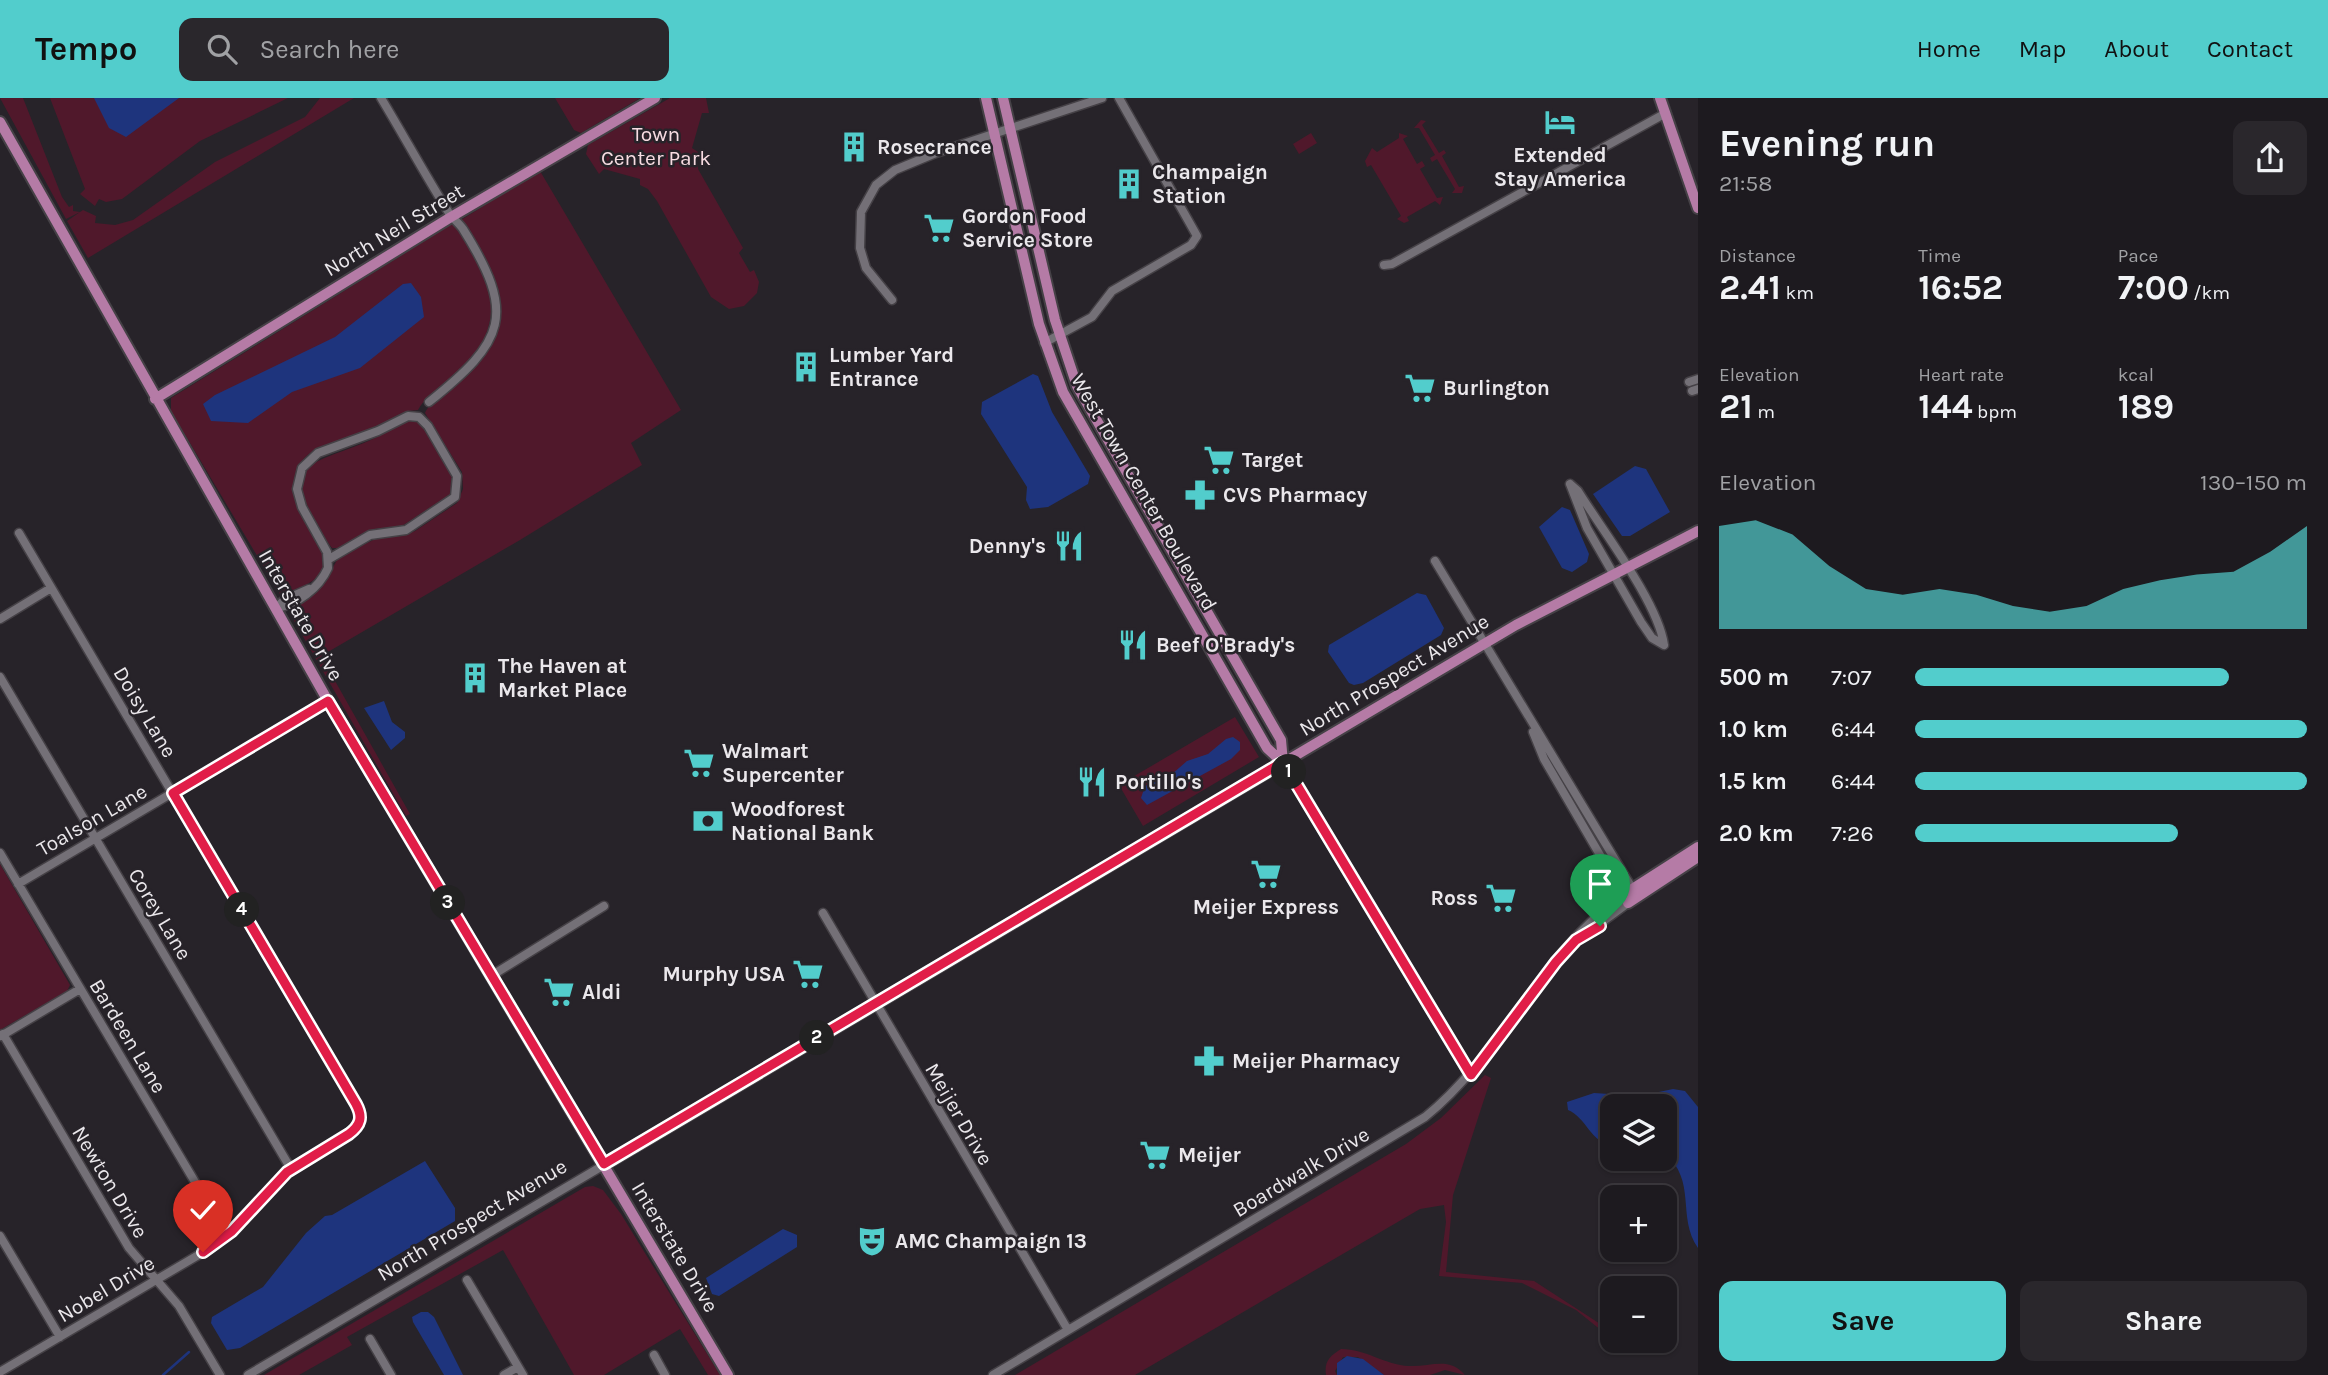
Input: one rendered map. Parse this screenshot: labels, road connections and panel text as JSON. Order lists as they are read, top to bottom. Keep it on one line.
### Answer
{"streets":{"main road":["North Neil Street","West Town Center Boulevard","Interstate Drive","North Prospect Avenue"],"street":["Doisy Lane","Toalson Lane","Corey Lane","Bardeen Lane","Meijer Drive","Boardwalk Drive","Newton Drive","Nobel Drive"]},"crossings":[["North Neil Street","Interstate Drive"],["West Town Center Boulevard","North Prospect Avenue"],["West Town Center Boulevard","Boardwalk Drive"],["Interstate Drive","North Prospect Avenue"],["Interstate Drive","Toalson Lane"],["North Prospect Avenue","Meijer Drive"],["Doisy Lane","Toalson Lane"],["Doisy Lane","Nobel Drive"],["Toalson Lane","Corey Lane"],["Toalson Lane","Bardeen Lane"],["Corey Lane","Nobel Drive"],["Bardeen Lane","Nobel Drive"],["Meijer Drive","Boardwalk Drive"],["Newton Drive","Nobel Drive"]],"parks":["Town Center Park"],"places":{"hotel":["Extended Stay America"],"building":["Rosecrance","Champaign Station","Lumber Yard Entrance","The Haven at Market Place"],"supermarket":["Gordon Food Service Store","Burlington","Target","Walmart Supercenter","Meijer Express","Ross","Murphy USA","Aldi","Meijer"],"pharmacy":["CVS Pharmacy","Meijer Pharmacy"],"restaurant":["Denny's","Beef O'Brady's","Portillo's"],"bank":["Woodforest National Bank"],"theatre":["AMC Champaign 13"]},"page":{"header":"Tempo","search":"Search here","nav":["Home","Map","About","Contact"],"heading":["Evening run","21:58"],"stats":[["Distance","2.41 km"],["Time","16:52"],["Pace","7:00 /km"],["Elevation","21 m"],["Heart rate","144 bpm"],["kcal","189"]],"chart":["Elevation","130–150 m"],"list":[{"name":"500 m","note":"7:07"},{"name":"1.0 km","note":"6:44"},{"name":"1.5 km","note":"6:44"},{"name":"2.0 km","note":"7:26"}],"pins":["1","3","4","2"],"map_buttons":["+","−"],"buttons":["Save","Share"]}}
